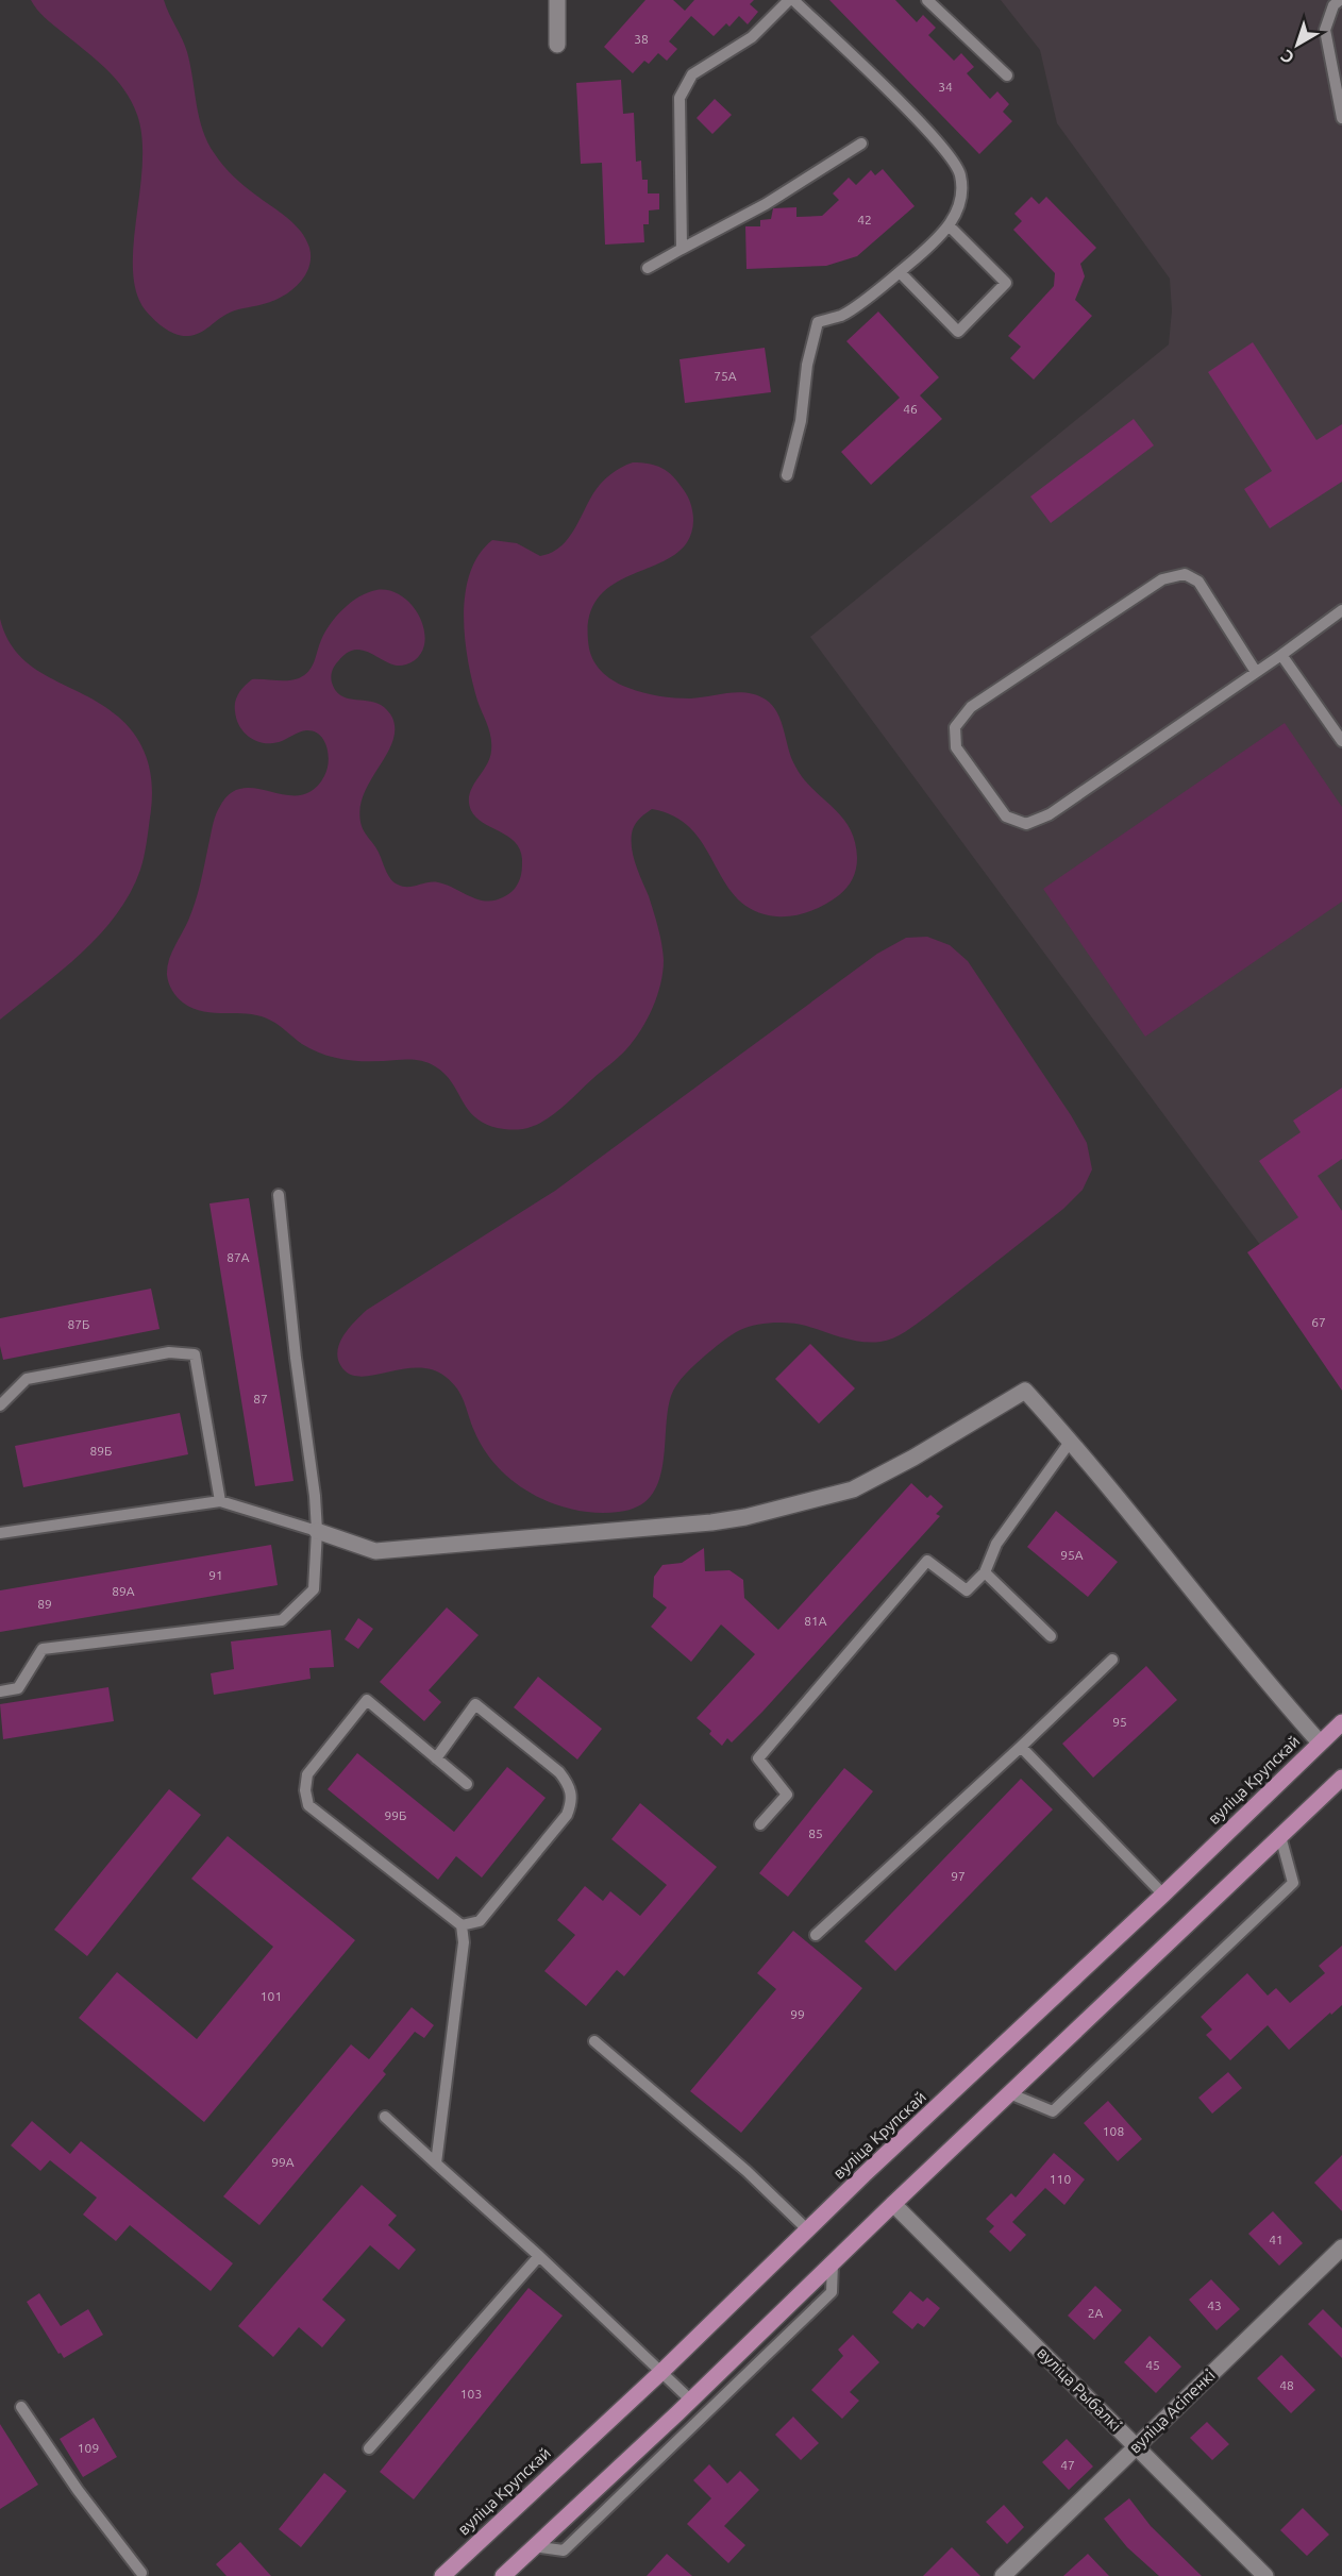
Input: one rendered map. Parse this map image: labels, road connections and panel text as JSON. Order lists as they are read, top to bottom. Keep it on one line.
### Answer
{"streets":{"main road":["вуліца Крупскай"],"street":["вуліца Рыбалкі","вуліца Асіпенкі"]},"crossings":[["вуліца Рыбалкі","вуліца Асіпенкі"]],"house_numbers":["38","34","42","75А","46","87А","67","87Б","87","89Б","95А","91","89А","89","81А","95","99Б","85","97","101","99","108","99А","110","41","43","2А","45","48","103","109","47"],"north":"bottom left"}
